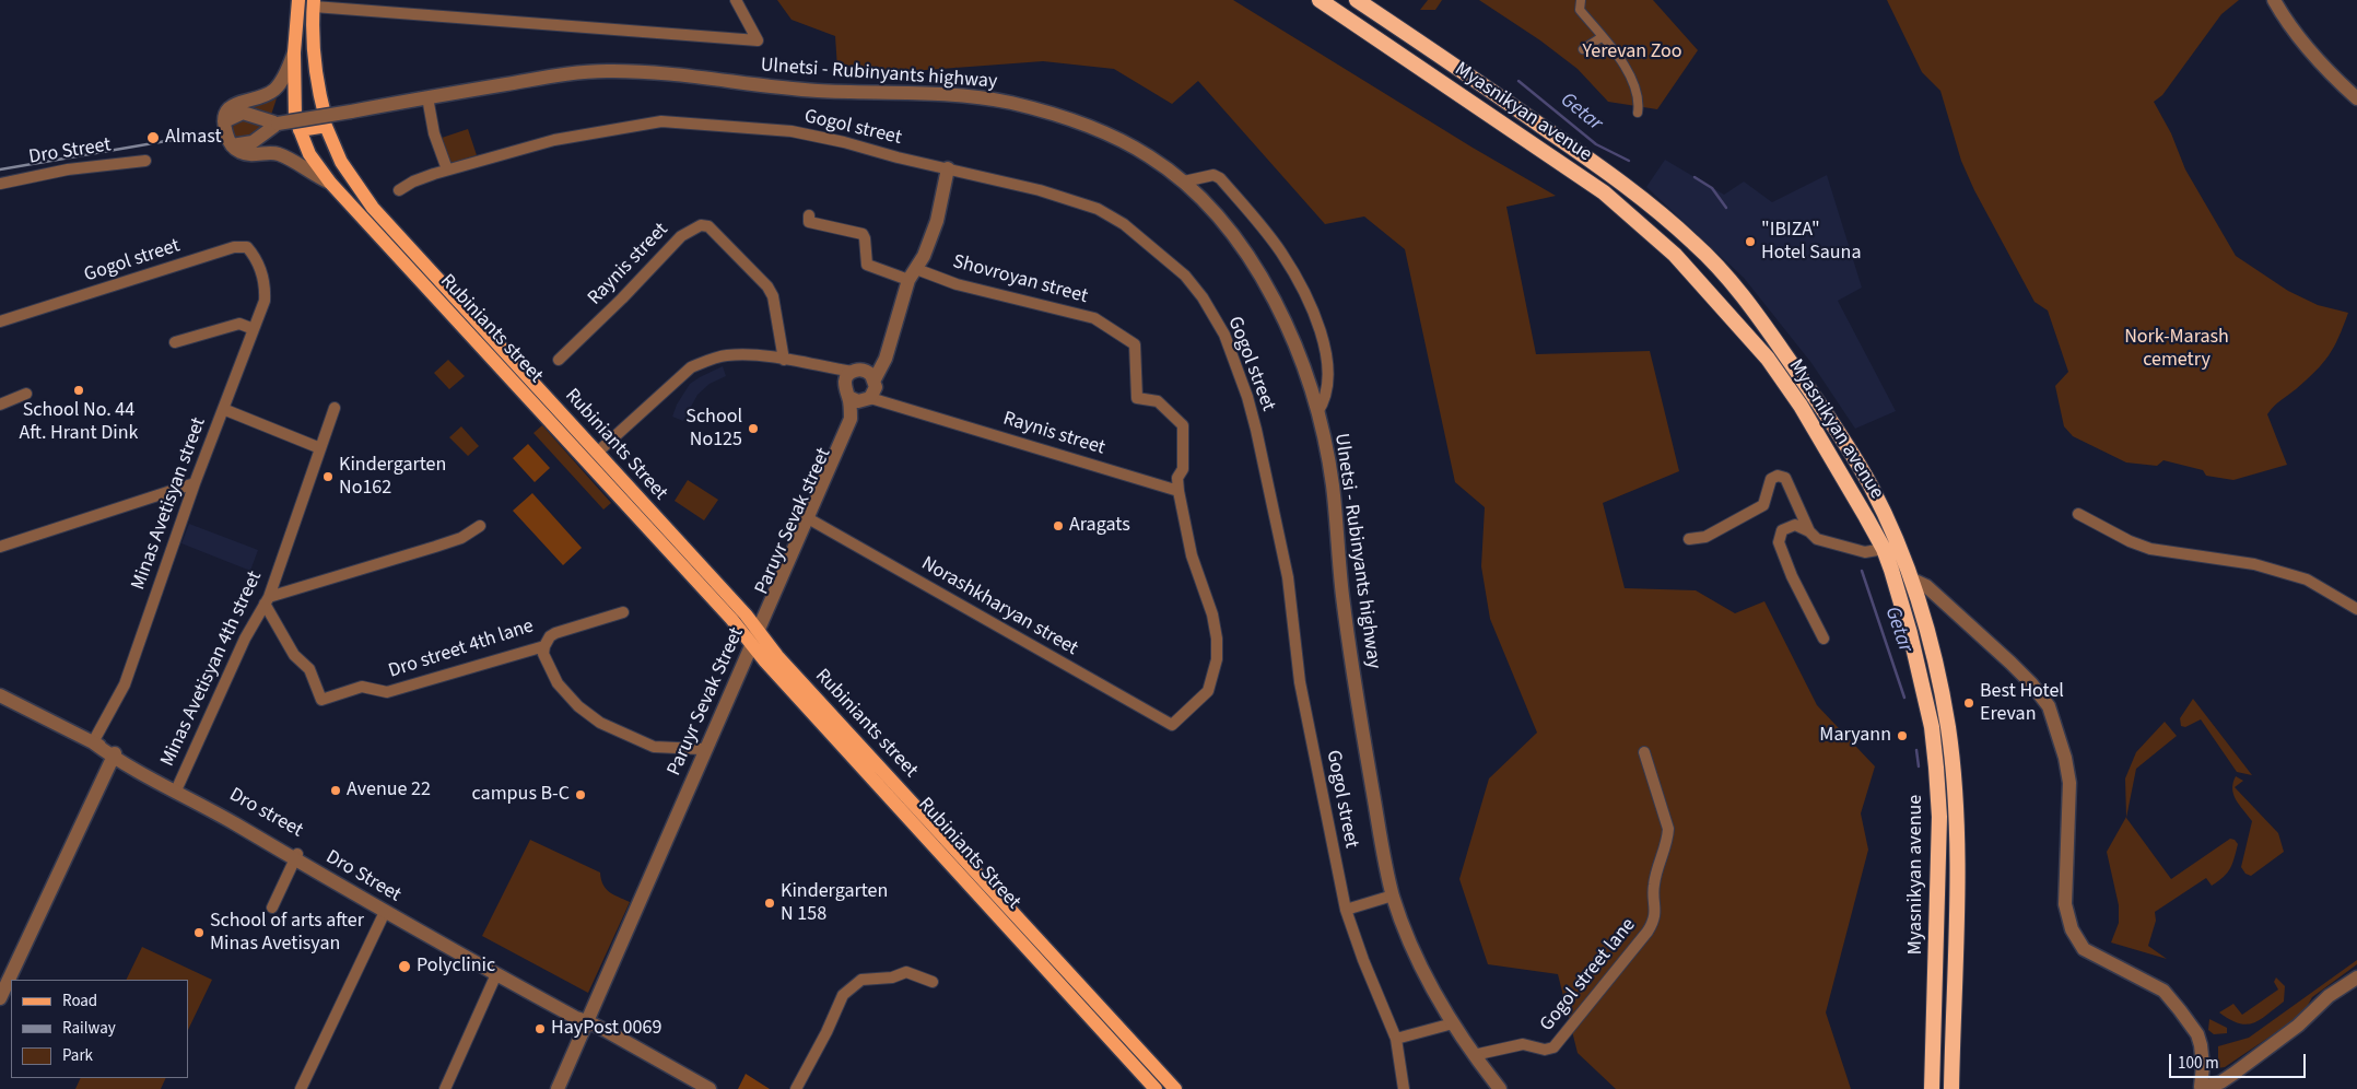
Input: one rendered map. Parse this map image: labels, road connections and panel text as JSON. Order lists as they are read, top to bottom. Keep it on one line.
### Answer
{"streets":{"highway":["Myasnikyan avenue"],"main road":["Rubiniants street","Rubiniants Street"],"street":["Ulnetsi - Rubinyants highway","Gogol street","Dro Street","Raynis street","Shovroyan street","Minas Avetisyan street","Norashkharyan street","Dro street 4th lane","Minas Avetisyan 4th street","Paruyr Sevak Street","Dro street","Gogol street lane"]},"crossings":[["Ulnetsi - Rubinyants highway","Gogol street lane"],["Gogol street","Minas Avetisyan street"],["Dro Street","Minas Avetisyan 4th street"],["Dro Street","Paruyr Sevak Street"],["Dro Street","Dro street"],["Raynis street","Shovroyan street"],["Raynis street","Paruyr Sevak Street"],["Shovroyan street","Norashkharyan street"],["Rubiniants street","Rubiniants Street"],["Rubiniants street","Paruyr Sevak Street"],["Rubiniants Street","Paruyr Sevak Street"],["Norashkharyan street","Paruyr Sevak Street"],["Dro street 4th lane","Minas Avetisyan 4th street"],["Paruyr Sevak Street","Dro street"]],"water":["Getar"],"parks":["Yerevan Zoo","Nork-Marash cemetry"],"places":["Almast","\"IBIZA\" Hotel Sauna","School No. 44 Aft. Hrant Dink","School No125","Kindergarten No162","Aragats","Best Hotel Erevan","Maryann","Avenue 22","campus B-C","Kindergarten N 158","School of arts after Minas Avetisyan","Polyclinic","HayPost 0069"],"legend":["Road","Railway","Park"],"scale_bar":"100 m"}
